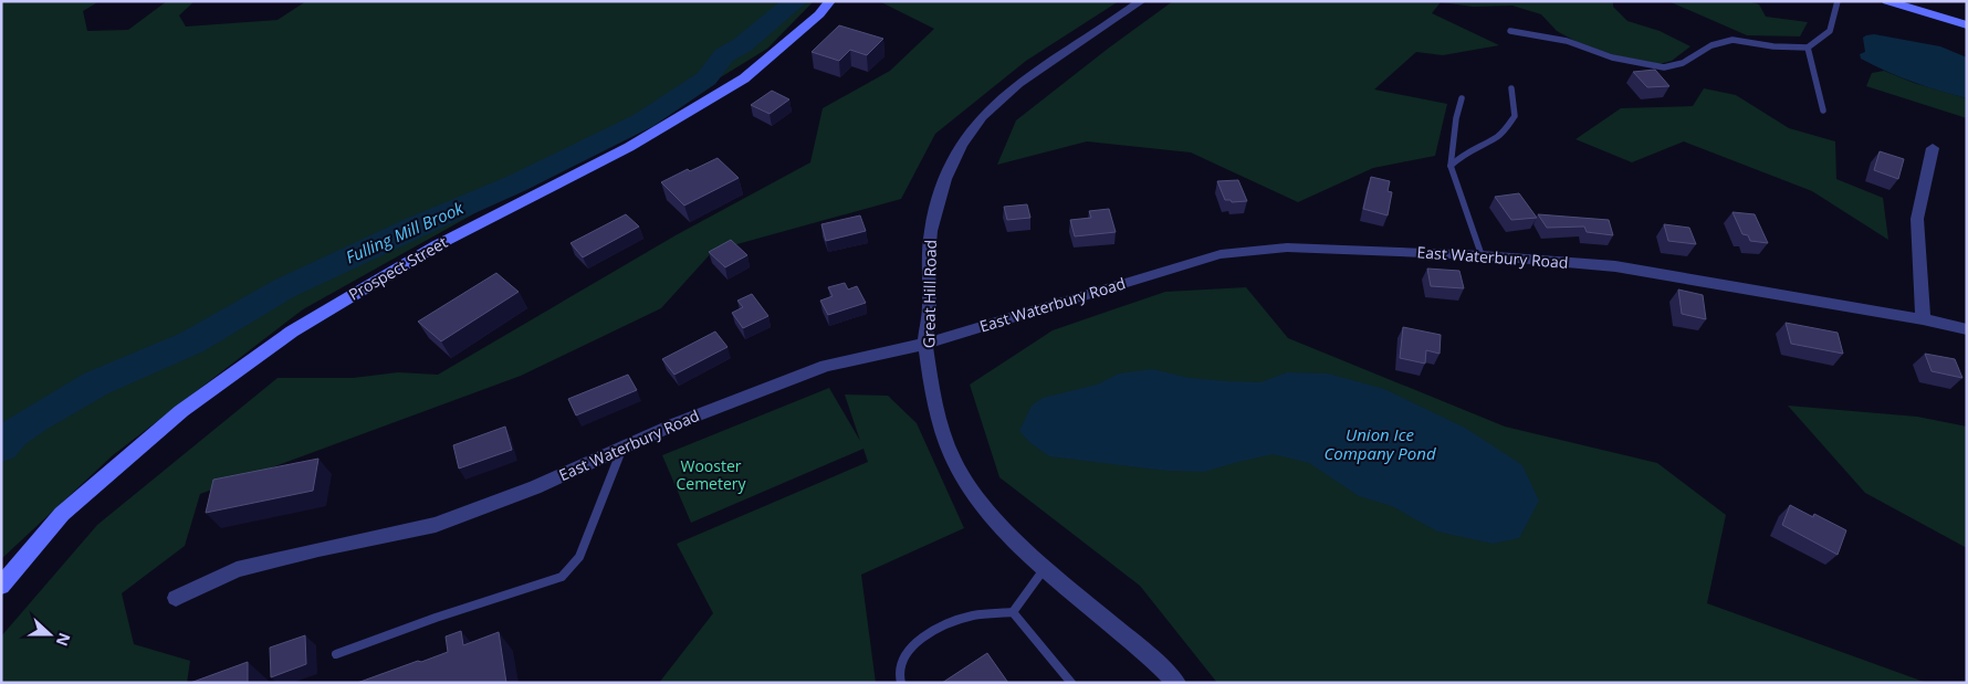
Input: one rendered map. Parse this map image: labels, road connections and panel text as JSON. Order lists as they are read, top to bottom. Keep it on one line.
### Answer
{"streets":{"main road":["Prospect Street"],"street":["East Waterbury Road","Great Hill Road"]},"crossings":[["East Waterbury Road","Great Hill Road"]],"water":["Fulling Mill Brook","Union Ice Company Pond"],"parks":["Wooster Cemetery"],"north":"right"}
